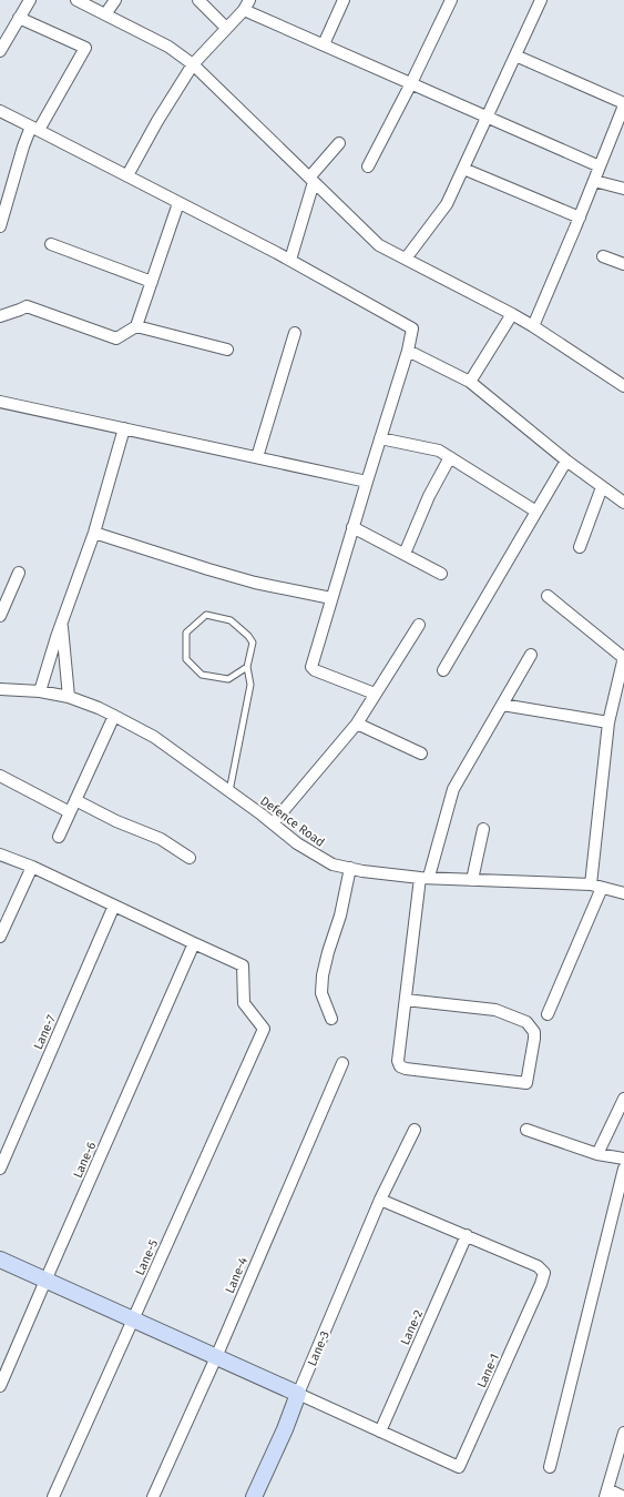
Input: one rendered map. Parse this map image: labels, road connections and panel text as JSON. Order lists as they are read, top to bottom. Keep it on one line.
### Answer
{"streets":{"street":["Defence Road","Lane-7","Lane-6","Lane-5","Lane-4","Lane-2","Lane-3","Lane-1"]},"crossings":[["Lane-6","Lane-5"],["Lane-2","Lane-1"]]}
